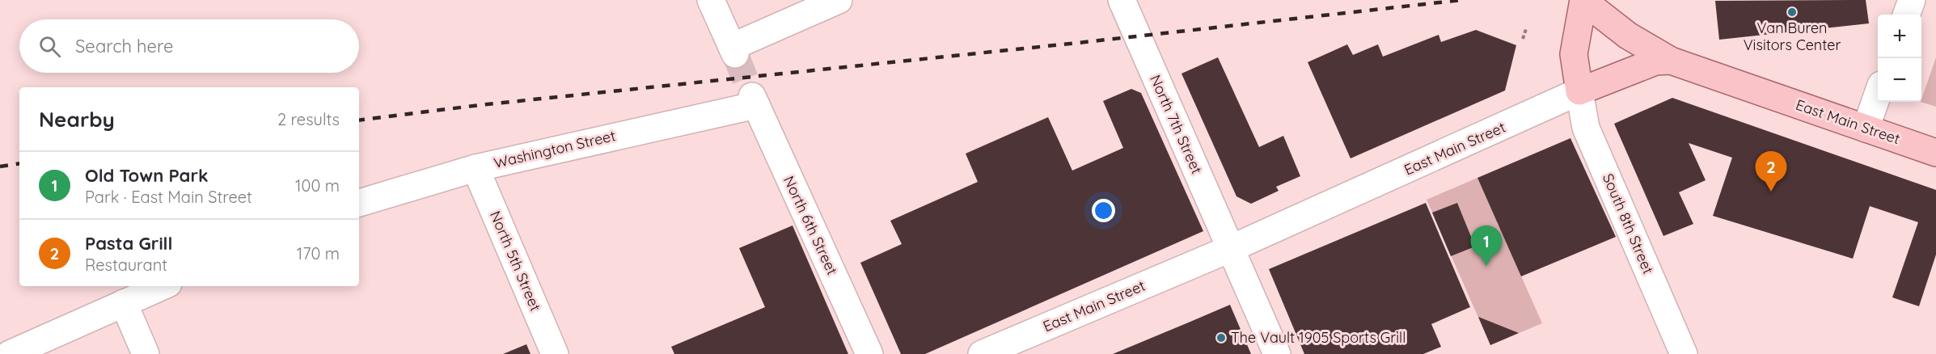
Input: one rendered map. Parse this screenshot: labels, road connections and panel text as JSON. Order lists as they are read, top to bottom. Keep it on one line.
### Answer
{"streets":{"main road":["East Main Street"],"street":["North 7th Street","Washington Street","South 8th Street","North 6th Street","North 5th Street"]},"crossings":[["East Main Street","North 7th Street"],["East Main Street","South 8th Street"],["Washington Street","North 6th Street"],["Washington Street","North 5th Street"]],"places":["Van Buren Visitors Center","The Vault 1905 Sports Grill"],"page":{"map_buttons":["+","−"],"search":"Search here","heading":["Nearby","2 results"],"list":[{"mark":"1","name":"Old Town Park","note":"Park · East Main Street","value":"100 m"},{"mark":"2","name":"Pasta Grill","note":"Restaurant","value":"170 m"}],"pins":["2","1"]}}
